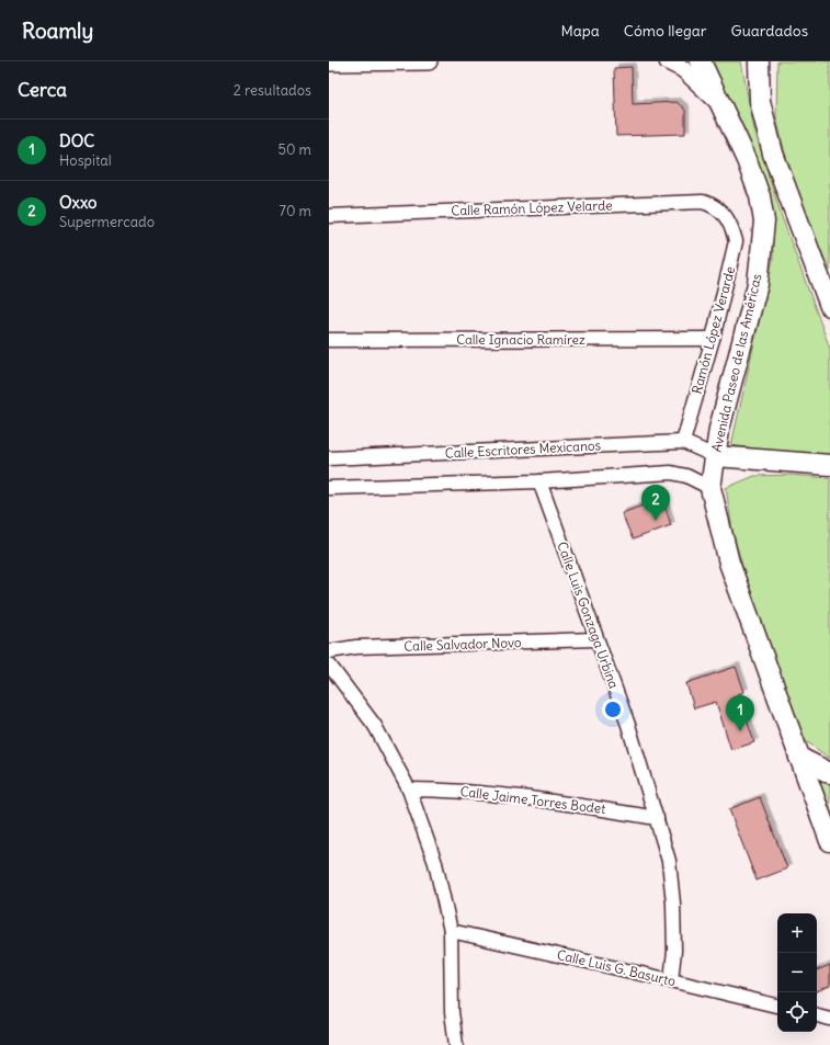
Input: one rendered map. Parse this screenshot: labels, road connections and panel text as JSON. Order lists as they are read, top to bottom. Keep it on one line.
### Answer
{"streets":{"main road":["Avenida Paseo de las Américas"],"street":["Calle Ramón López Velarde","Ramón López Verarde","Calle Ignacio Ramírez","Calle Escritores Mexicanos","Calle Luis Gonzaga Urbina","Calle Salvador Novo","Calle Jaime Torres Bodet","Calle Luis G. Basurto"]},"crossings":[["Calle Ramón López Velarde","Ramón López Verarde"],["Ramón López Verarde","Calle Ignacio Ramírez"],["Ramón López Verarde","Calle Escritores Mexicanos"],["Avenida Paseo de las Américas","Calle Escritores Mexicanos"],["Calle Luis Gonzaga Urbina","Calle Salvador Novo"],["Calle Luis Gonzaga Urbina","Calle Jaime Torres Bodet"],["Calle Luis Gonzaga Urbina","Calle Luis G. Basurto"]],"page":{"header":"Roamly","nav":["Mapa","Cómo llegar","Guardados"],"heading":["Cerca","2 resultados"],"list":[{"mark":"1","name":"DOC","note":"Hospital","value":"50 m"},{"mark":"2","name":"Oxxo","note":"Supermercado","value":"70 m"}],"pins":["2","1"],"map_buttons":["+","−"]}}
